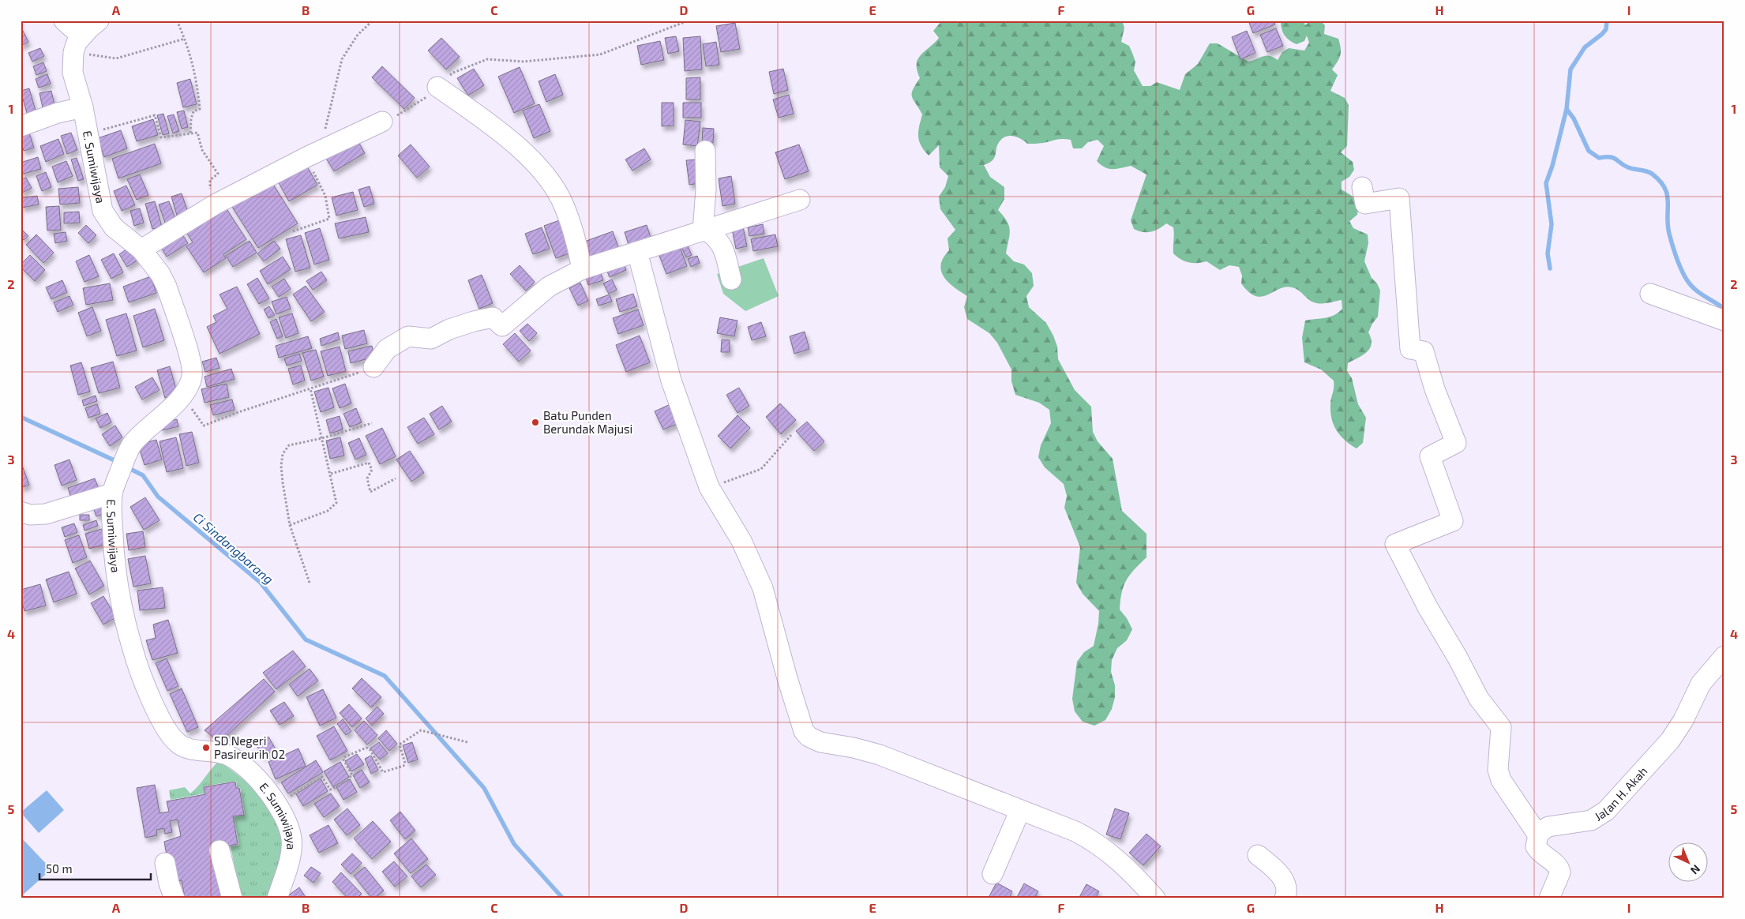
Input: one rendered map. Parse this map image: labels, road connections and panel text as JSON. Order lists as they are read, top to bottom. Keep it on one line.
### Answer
{"streets":{"street":["E. Sumiwijaya","Jalan H. Akah"]},"water":["Ci Sindangbarang"],"places":["Batu Punden Berundak Majusi","SD Negeri Pasireurih 02"],"scale_bar":"50 m","north":"bottom right","grid":{"columns":["A","B","C","D","E","F","G","H","I"],"rows":["1","2","3","4","5"]}}
